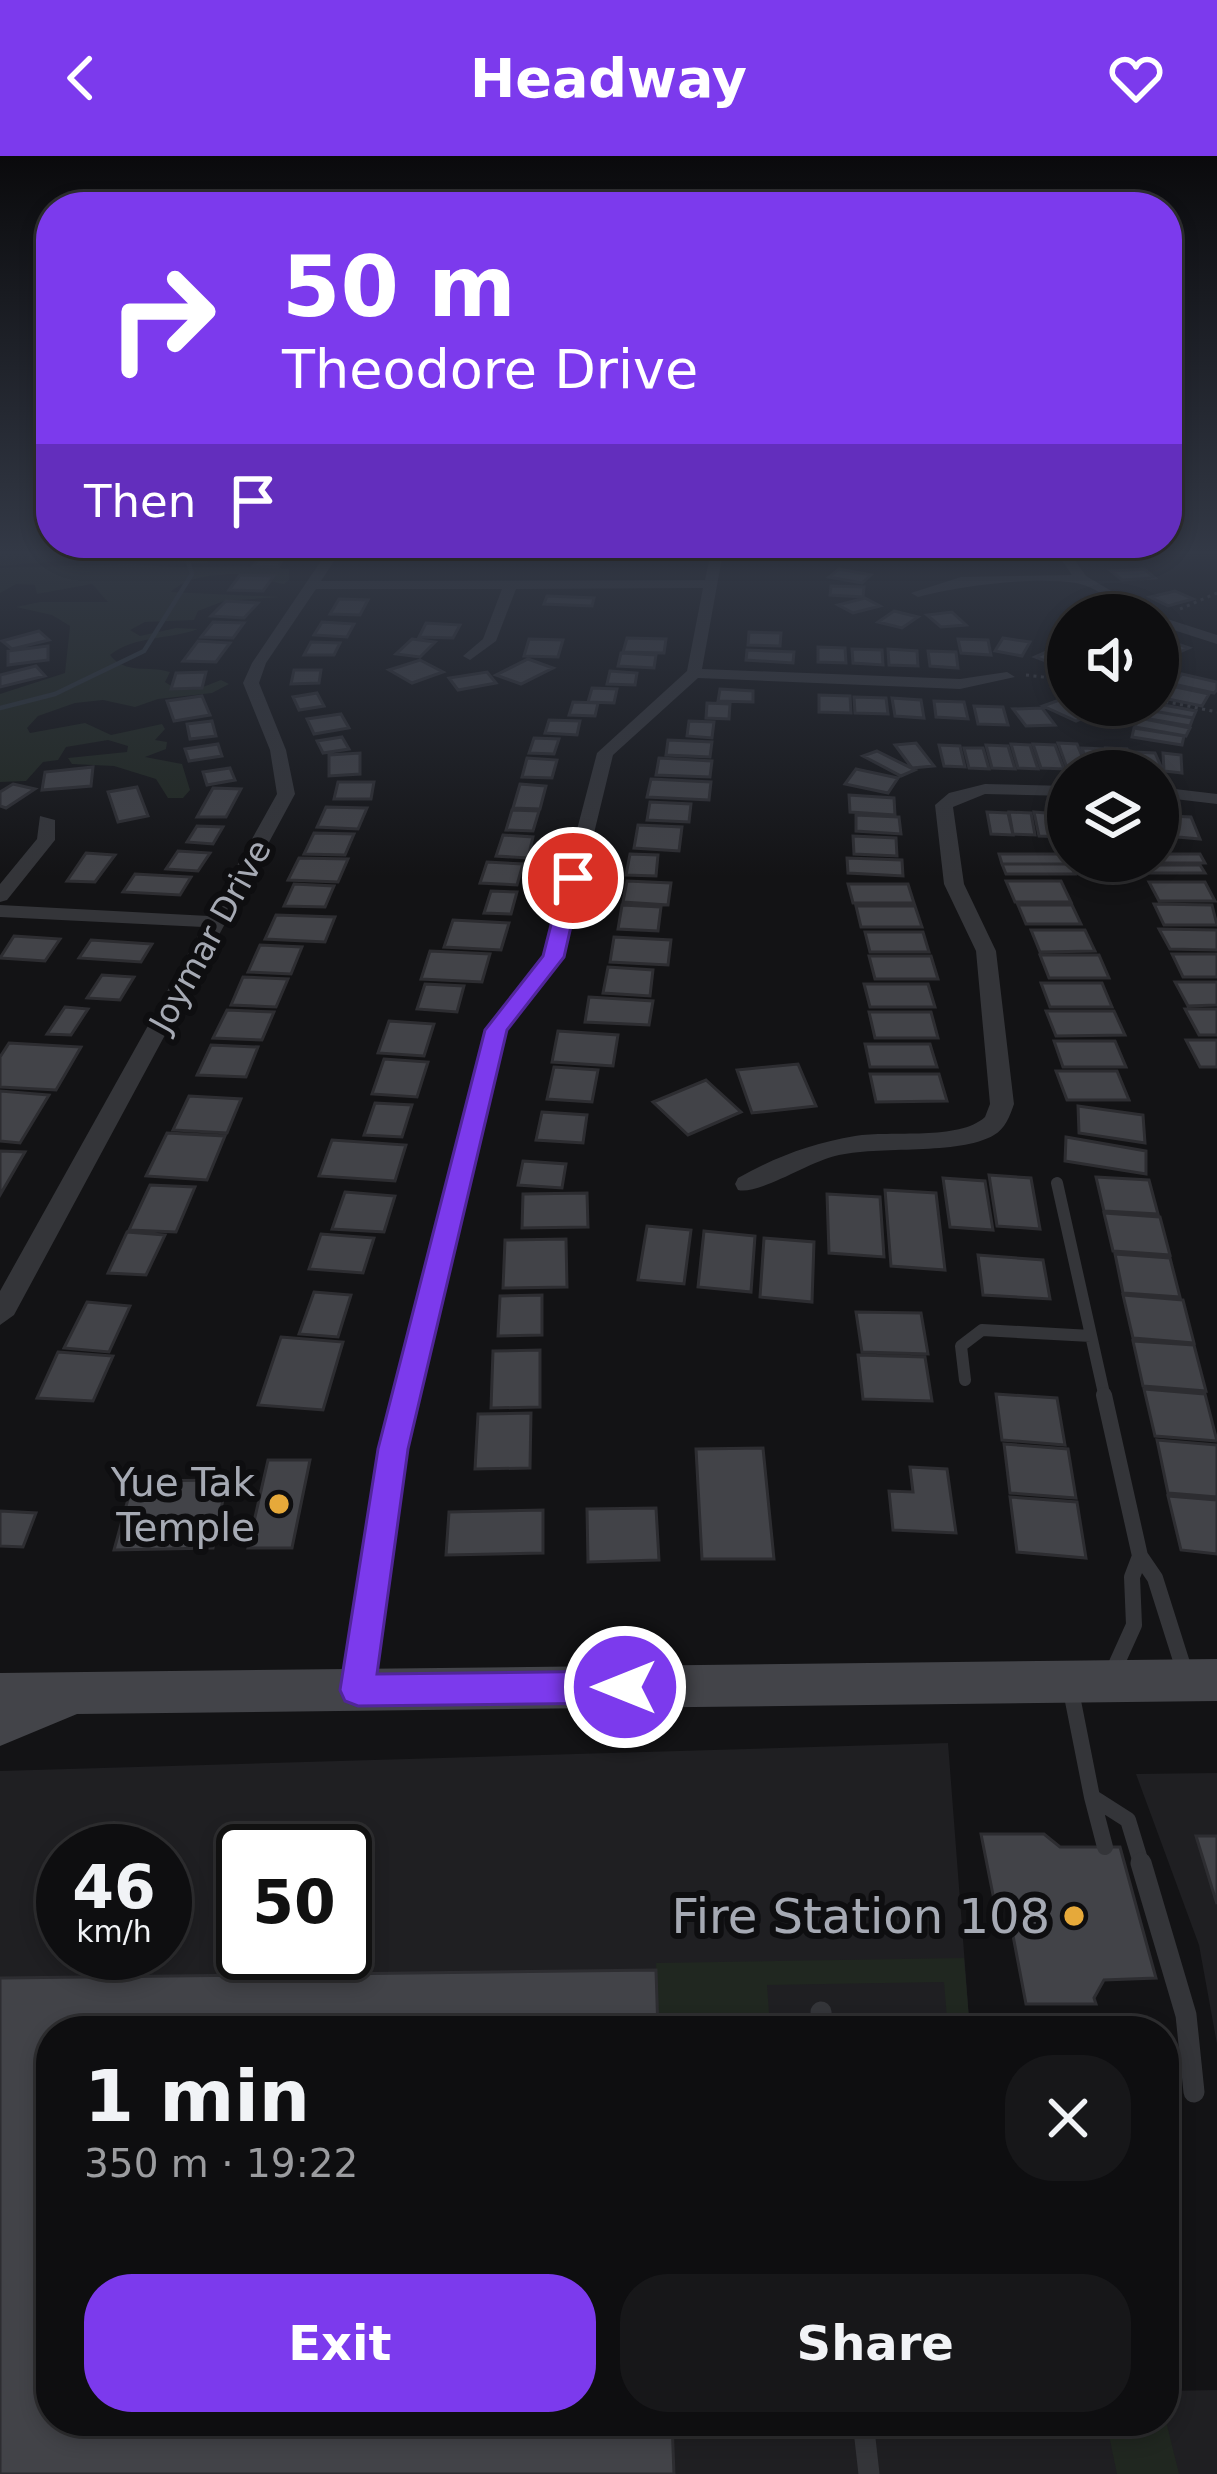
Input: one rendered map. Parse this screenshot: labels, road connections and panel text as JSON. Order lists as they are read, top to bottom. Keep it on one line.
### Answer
{"streets":{"street":["Joymar Drive"]},"places":["Yue Tak Temple","Fire Station 108"],"page":{"header":"Headway","turn":["50 m","Theodore Drive"],"then":"Then","speed":"46 km/h","limit":"50","heading":["1 min","350 m · 19:22"],"buttons":["Exit","Share"]}}
